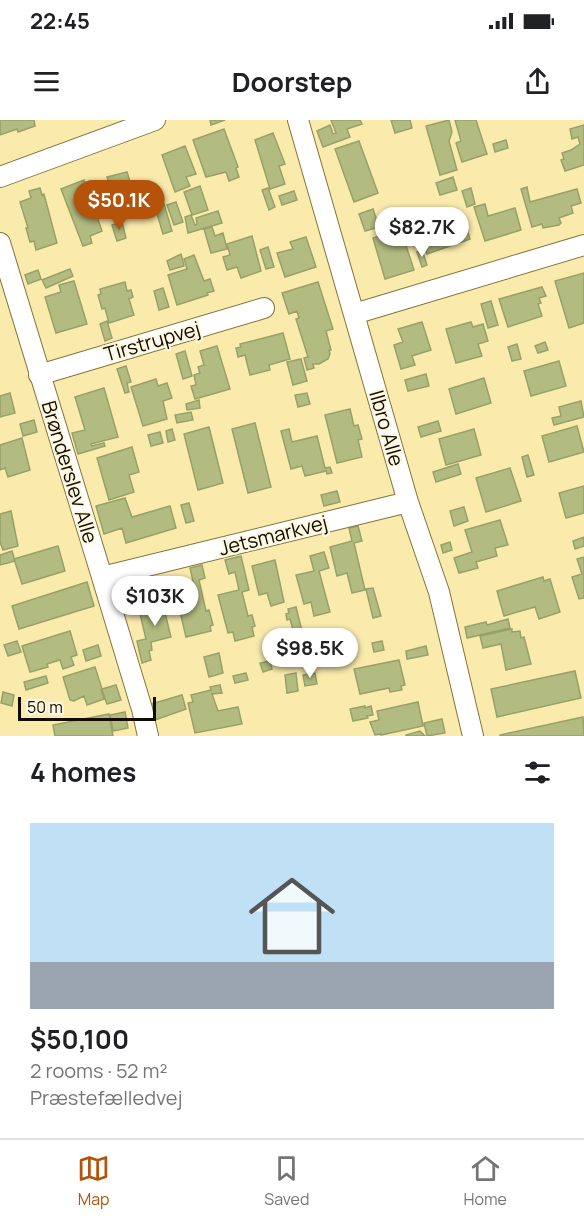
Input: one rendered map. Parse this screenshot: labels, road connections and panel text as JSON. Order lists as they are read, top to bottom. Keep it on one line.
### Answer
{"streets":{"street":["Tirstrupvej","Ilbro Alle","Brønderslev Alle","Jetsmarkvej"]},"crossings":[["Tirstrupvej","Brønderslev Alle"],["Ilbro Alle","Jetsmarkvej"],["Brønderslev Alle","Jetsmarkvej"]],"scale_bar":"50 m","page":{"status":"22:45","header":"Doorstep","price":["$50.1K","$82.7K","$103K","$98.5K"],"scale":"50 m","heading":"4 homes","list":[{"name":"$50,100","note":"2 rooms · 52 m² · Præstefælledvej"}],"tabs":["Map","Saved","Home"]}}
